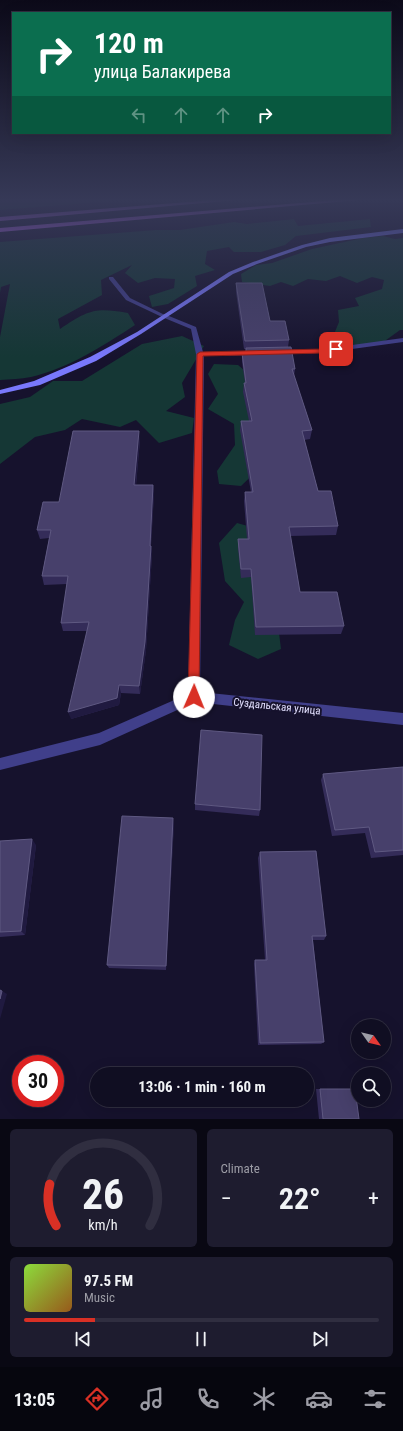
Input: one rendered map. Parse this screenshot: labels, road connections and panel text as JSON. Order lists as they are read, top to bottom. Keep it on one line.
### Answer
{"streets":{"street":["Суздальская улица"]},"north":"bottom right","page":{"turn":["120 m","улица Балакирева"],"limit":"30","trip":"13:06 · 1 min · 160 m","tile":"Climate","heat":["−","22°","+"],"song":["97.5 FM","Music"],"tabs":"13:05","gauge":["26","km/h"]}}
